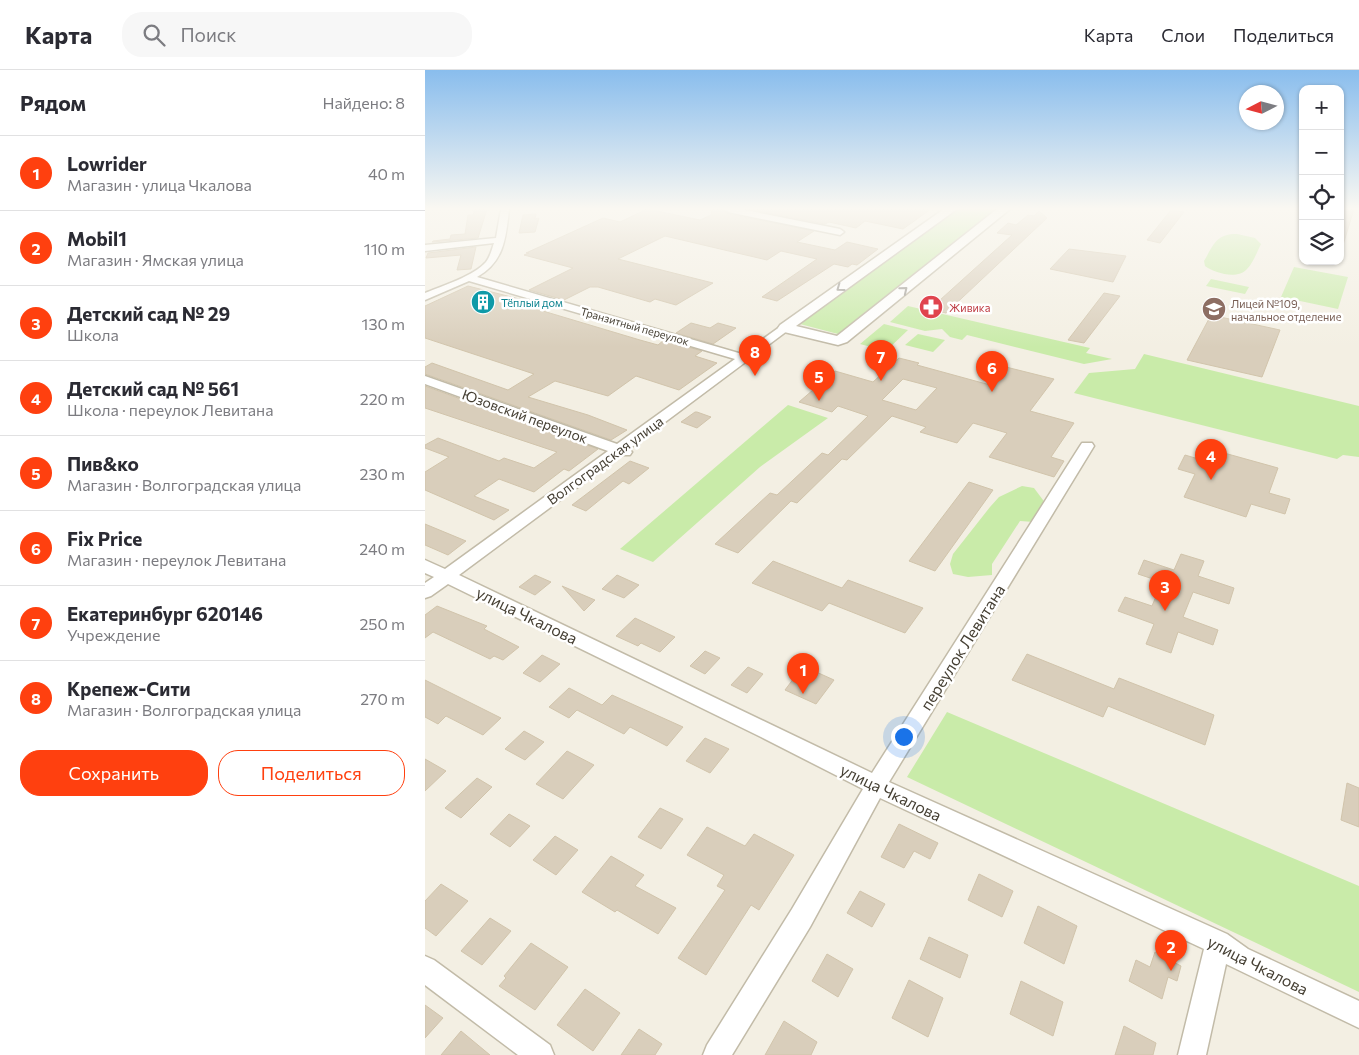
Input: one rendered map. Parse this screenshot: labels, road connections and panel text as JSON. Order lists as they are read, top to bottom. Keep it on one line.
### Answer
{"streets":{"street":["Транзитный переулок","Юзовский переулок","Волгоградская улица","улица Чкалова","переулок Левитана"]},"crossings":[["Транзитный переулок","Волгоградская улица"],["Юзовский переулок","Волгоградская улица"],["Волгоградская улица","улица Чкалова"],["улица Чкалова","переулок Левитана"]],"places":{"building":["Тёплый дом"],"pharmacy":["Живика"],"school or university":["Лицей №109, начальное отделение"]},"north":"left","page":{"header":"Карта","search":"Поиск","nav":["Карта","Слои","Поделиться"],"heading":["Рядом","Найдено: 8"],"map_buttons":["+","−"],"list":[{"mark":"1","name":"Lowrider","note":"Магазин · улица Чкалова","value":"40 m"},{"mark":"2","name":"Mobil1","note":"Магазин · Ямская улица","value":"110 m"},{"mark":"3","name":"Детский сад № 29","note":"Школа","value":"130 m"},{"mark":"4","name":"Детский сад № 561","note":"Школа · переулок Левитана","value":"220 m"},{"mark":"5","name":"Пив&ко","note":"Магазин · Волгоградская улица","value":"230 m"},{"mark":"6","name":"Fix Price","note":"Магазин · переулок Левитана","value":"240 m"},{"mark":"7","name":"Екатеринбург 620146","note":"Учреждение","value":"250 m"},{"mark":"8","name":"Крепеж-Сити","note":"Магазин · Волгоградская улица","value":"270 m"}],"pins":["8","7","6","5","4","3","1","2"],"buttons":["Сохранить","Поделиться"]}}
